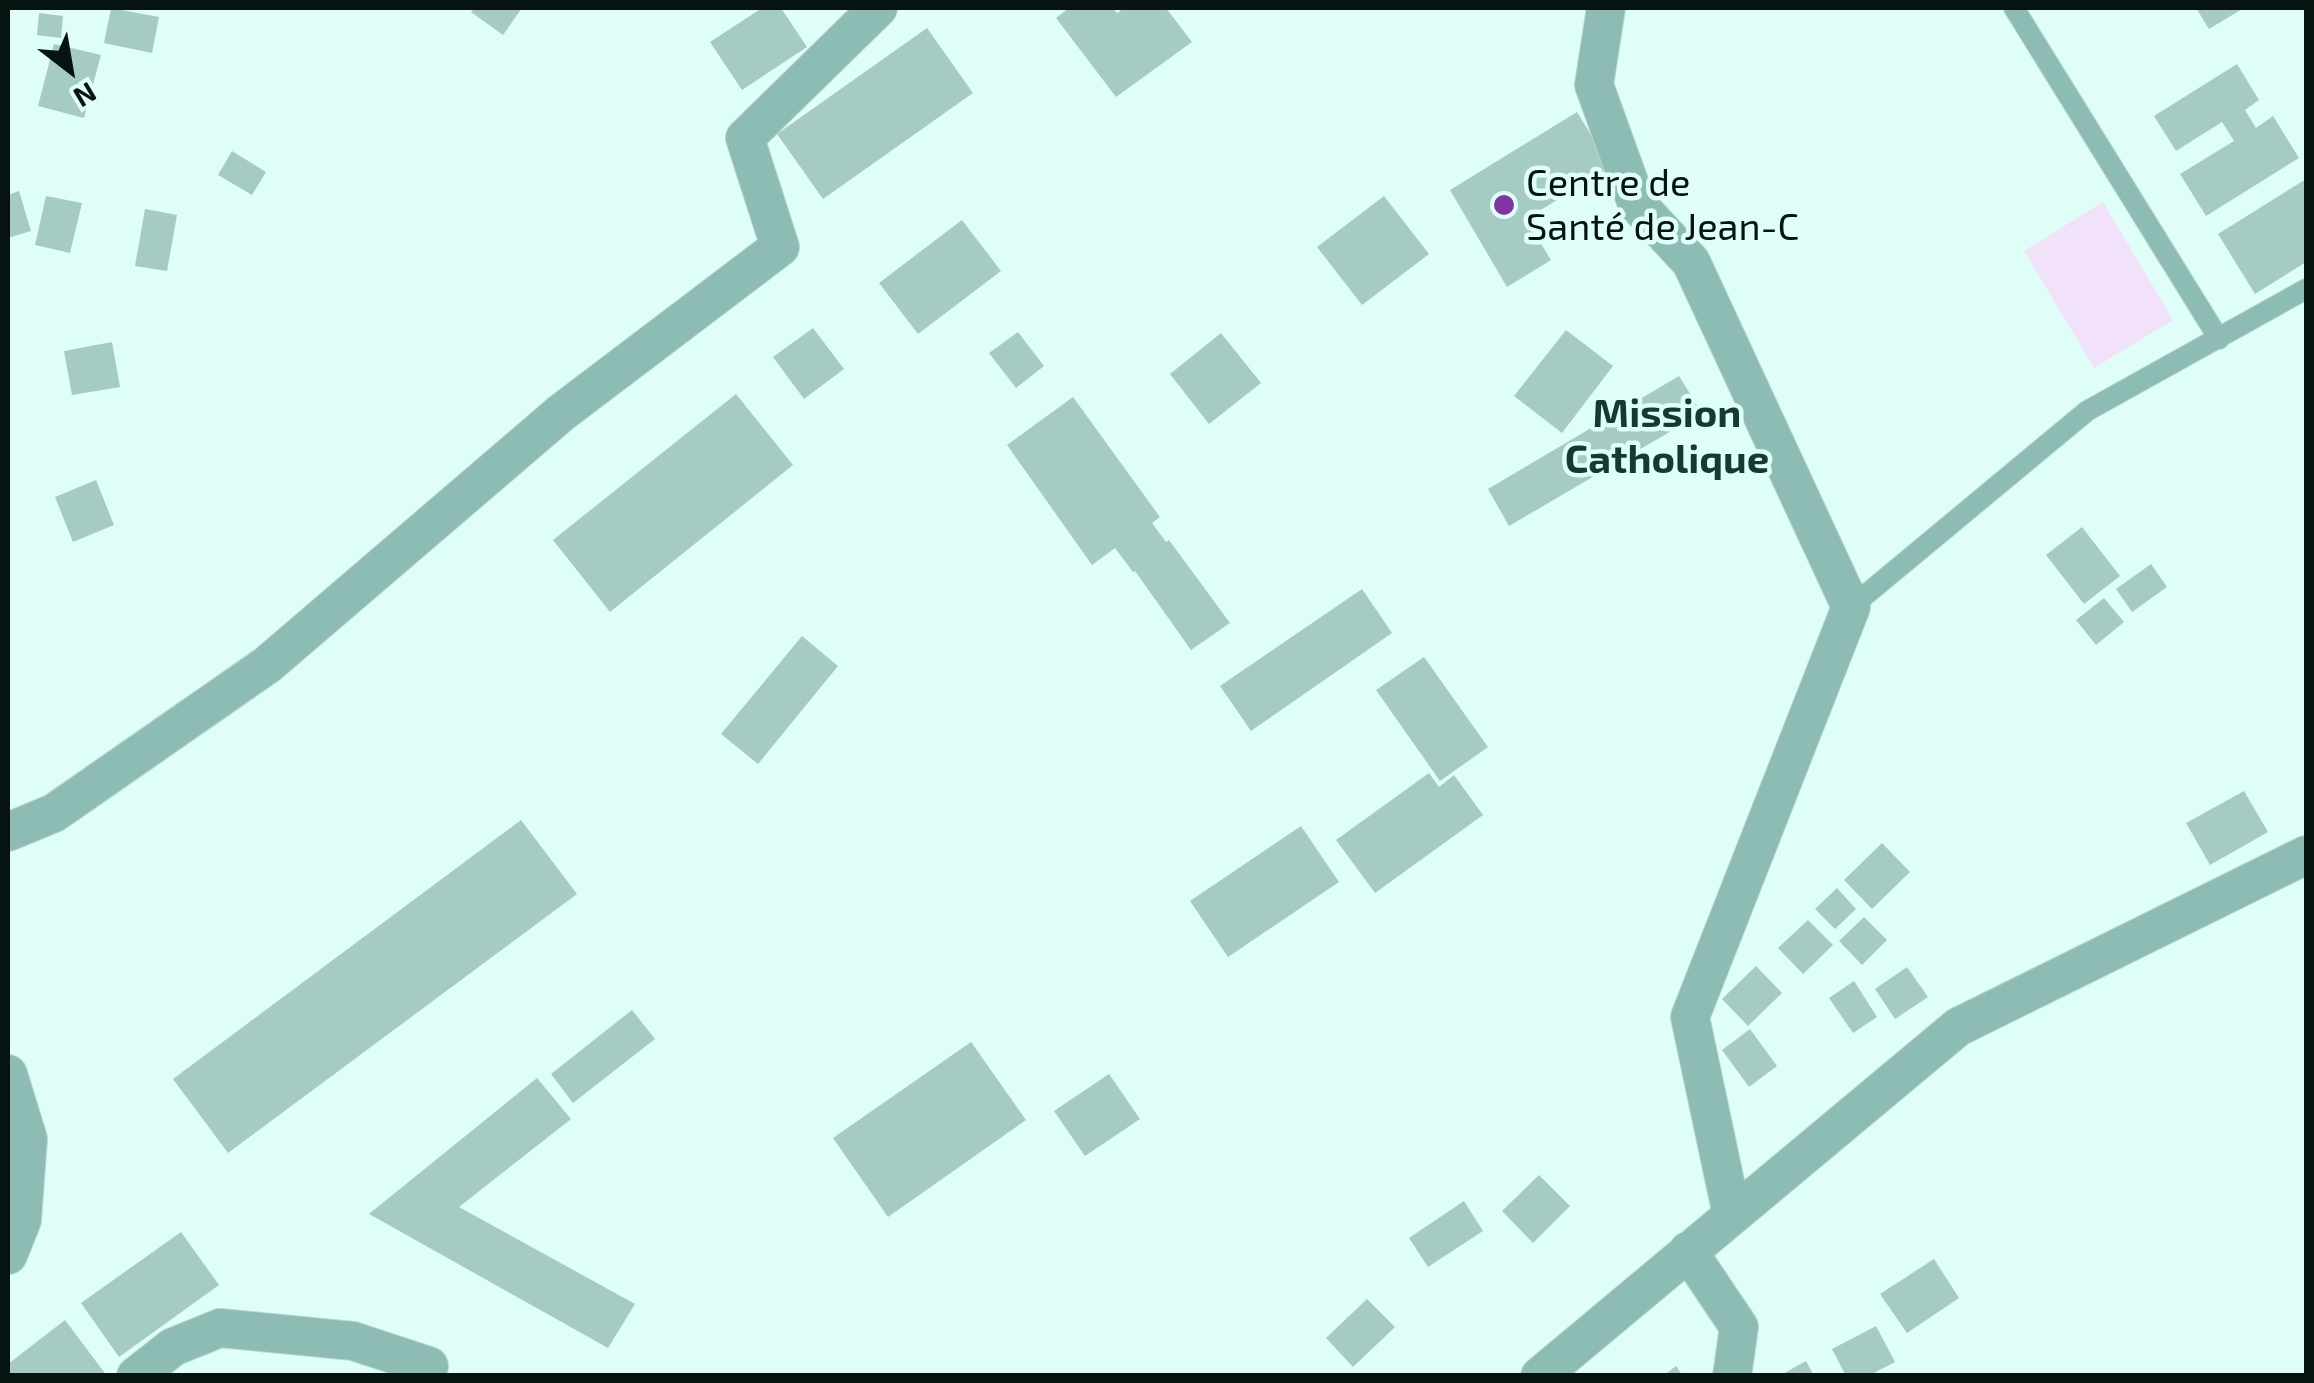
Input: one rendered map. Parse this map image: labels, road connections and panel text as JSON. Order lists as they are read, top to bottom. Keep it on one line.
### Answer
{"districts":["Mission Catholique"],"places":["Centre de Santé de Jean-C"],"north":"bottom right"}
